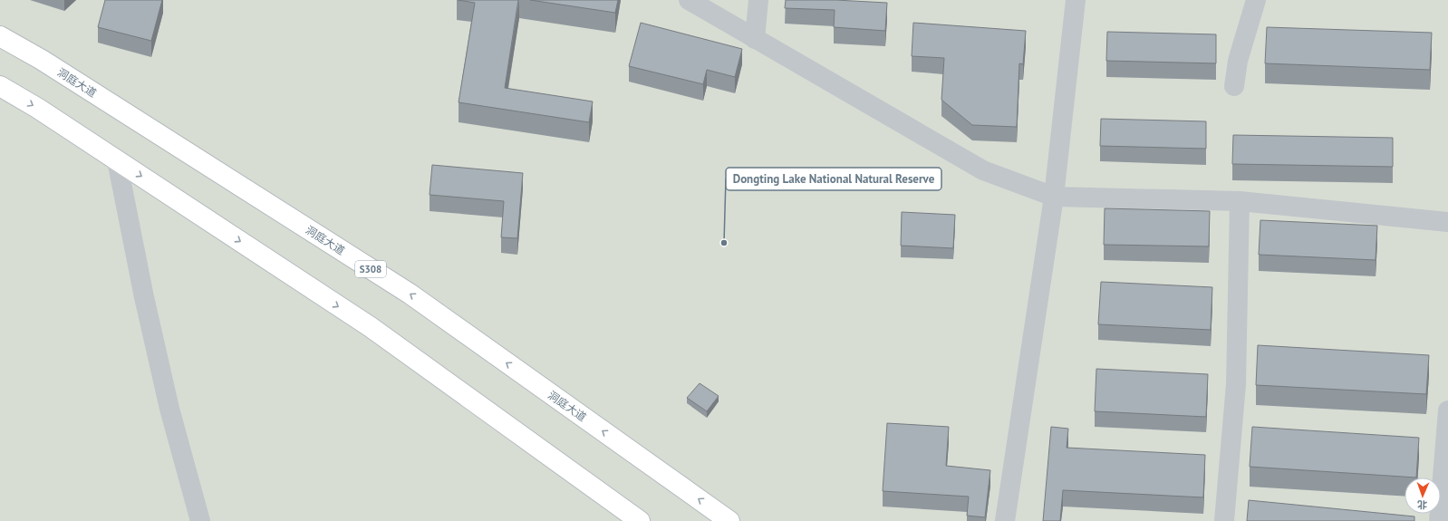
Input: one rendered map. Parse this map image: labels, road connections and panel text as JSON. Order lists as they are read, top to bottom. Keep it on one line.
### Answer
{"streets":{"main road":["洞庭大道","S308"]},"places":["Dongting Lake National Natural Reserve"],"north":"bottom"}
